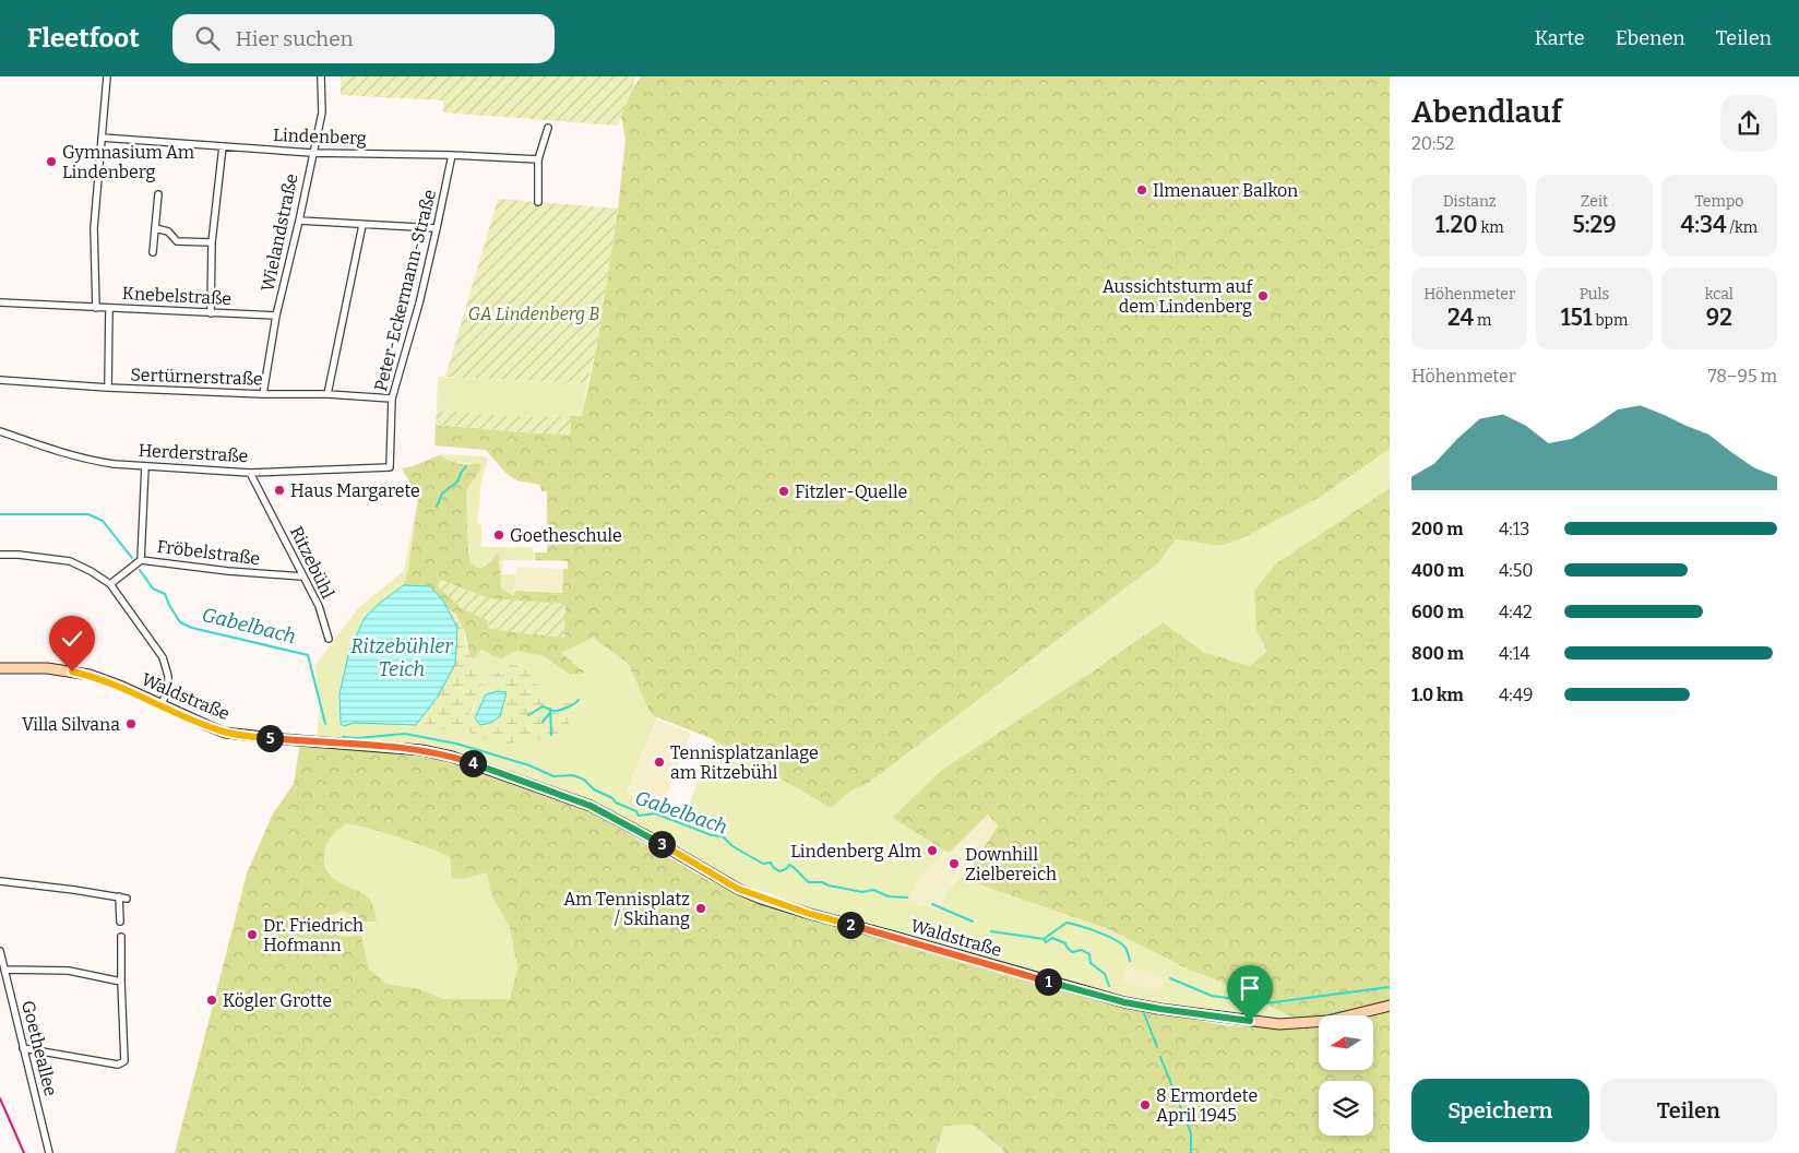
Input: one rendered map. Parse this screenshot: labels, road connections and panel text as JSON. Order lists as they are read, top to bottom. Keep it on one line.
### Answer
{"streets":{"street":["Lindenberg","Wielandstraße","Peter-Eckermann-Straße","Knebelstraße","Sertürnerstraße","Herderstraße","Fröbelstraße","Ritzebühl","Waldstraße","Goetheallee"]},"crossings":[["Lindenberg","Wielandstraße"],["Lindenberg","Peter-Eckermann-Straße"],["Wielandstraße","Knebelstraße"],["Wielandstraße","Sertürnerstraße"],["Peter-Eckermann-Straße","Sertürnerstraße"],["Peter-Eckermann-Straße","Herderstraße"],["Knebelstraße","Sertürnerstraße"],["Herderstraße","Fröbelstraße"],["Herderstraße","Ritzebühl"],["Fröbelstraße","Ritzebühl"]],"water":["Gabelbach","Ritzebühler Teich"],"parks":["GA Lindenberg B"],"places":["Gymnasium Am Lindenberg","Ilmenauer Balkon","Aussichtsturm auf dem Lindenberg","Haus Margarete","Fitzler-Quelle","Goetheschule","Villa Silvana","Tennisplatzanlage am Ritzebühl","Lindenberg Alm","Downhill Zielbereich","Am Tennisplatz / Skihang","Dr. Friedrich Hofmann","Kögler Grotte","8 Ermordete April 1945"],"north":"left","page":{"header":"Fleetfoot","search":"Hier suchen","nav":["Karte","Ebenen","Teilen"],"heading":["Abendlauf","20:52"],"stats":[["Distanz","1.20 km"],["Zeit","5:29"],["Tempo","4:34 /km"],["Höhenmeter","24 m"],["Puls","151 bpm"],["kcal","92"]],"chart":["Höhenmeter","78–95 m"],"list":[{"name":"200 m","note":"4:13"},{"name":"400 m","note":"4:50"},{"name":"600 m","note":"4:42"},{"name":"800 m","note":"4:14"},{"name":"1.0 km","note":"4:49"}],"pins":["5","4","3","2","1"],"buttons":["Speichern","Teilen"]}}
